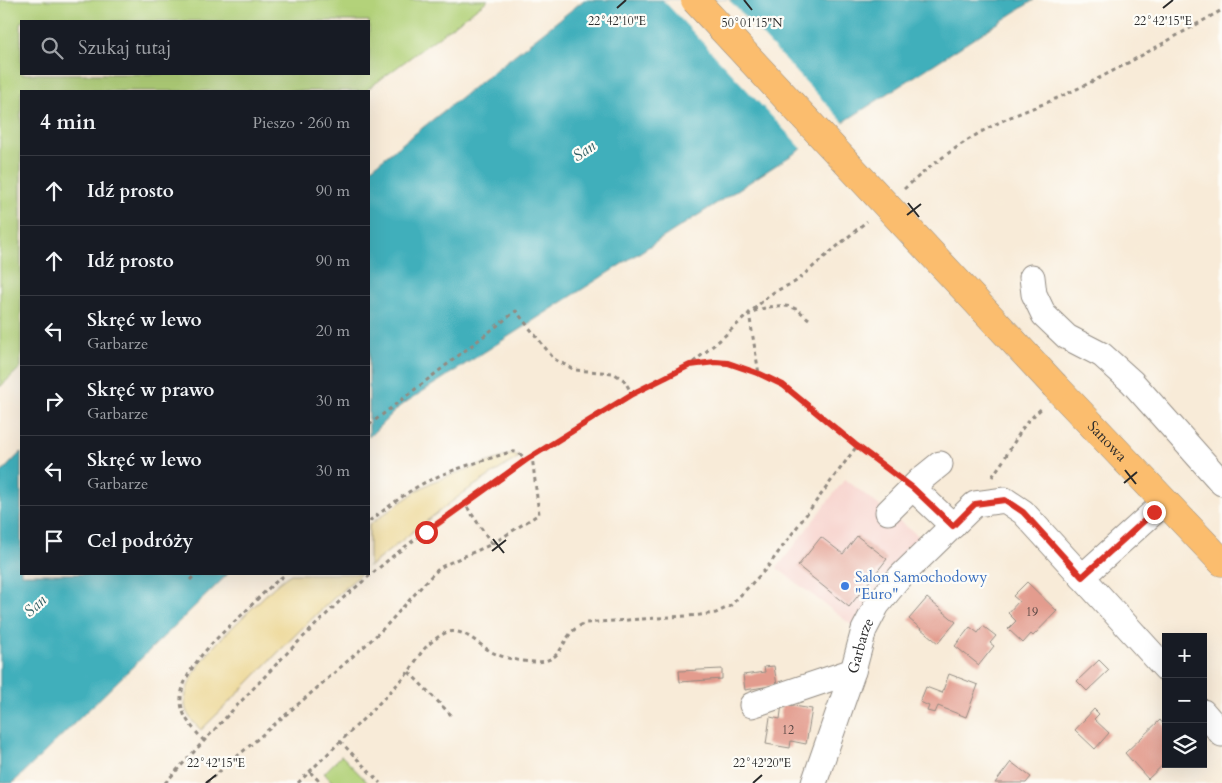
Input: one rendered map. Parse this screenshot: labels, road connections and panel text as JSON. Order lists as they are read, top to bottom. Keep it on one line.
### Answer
{"streets":{"main road":["Sanowa"],"street":["Garbarze"]},"water":["San"],"places":["Salon Samochodowy \"Euro\""],"house_numbers":["19","12"],"page":{"search":"Szukaj tutaj","heading":["4 min","Pieszo · 260 m"],"list":[["Idź prosto","90 m"],["Idź prosto","90 m"],["Skręć w lewo","Garbarze","20 m"],["Skręć w prawo","Garbarze","30 m"],["Skręć w lewo","Garbarze","30 m"],"Cel podróży"],"map_buttons":["+","−"]},"coordinates":["22°42'10\"E","22°42'15\"E","50°01'15\"N","22°42'20\"E"]}
